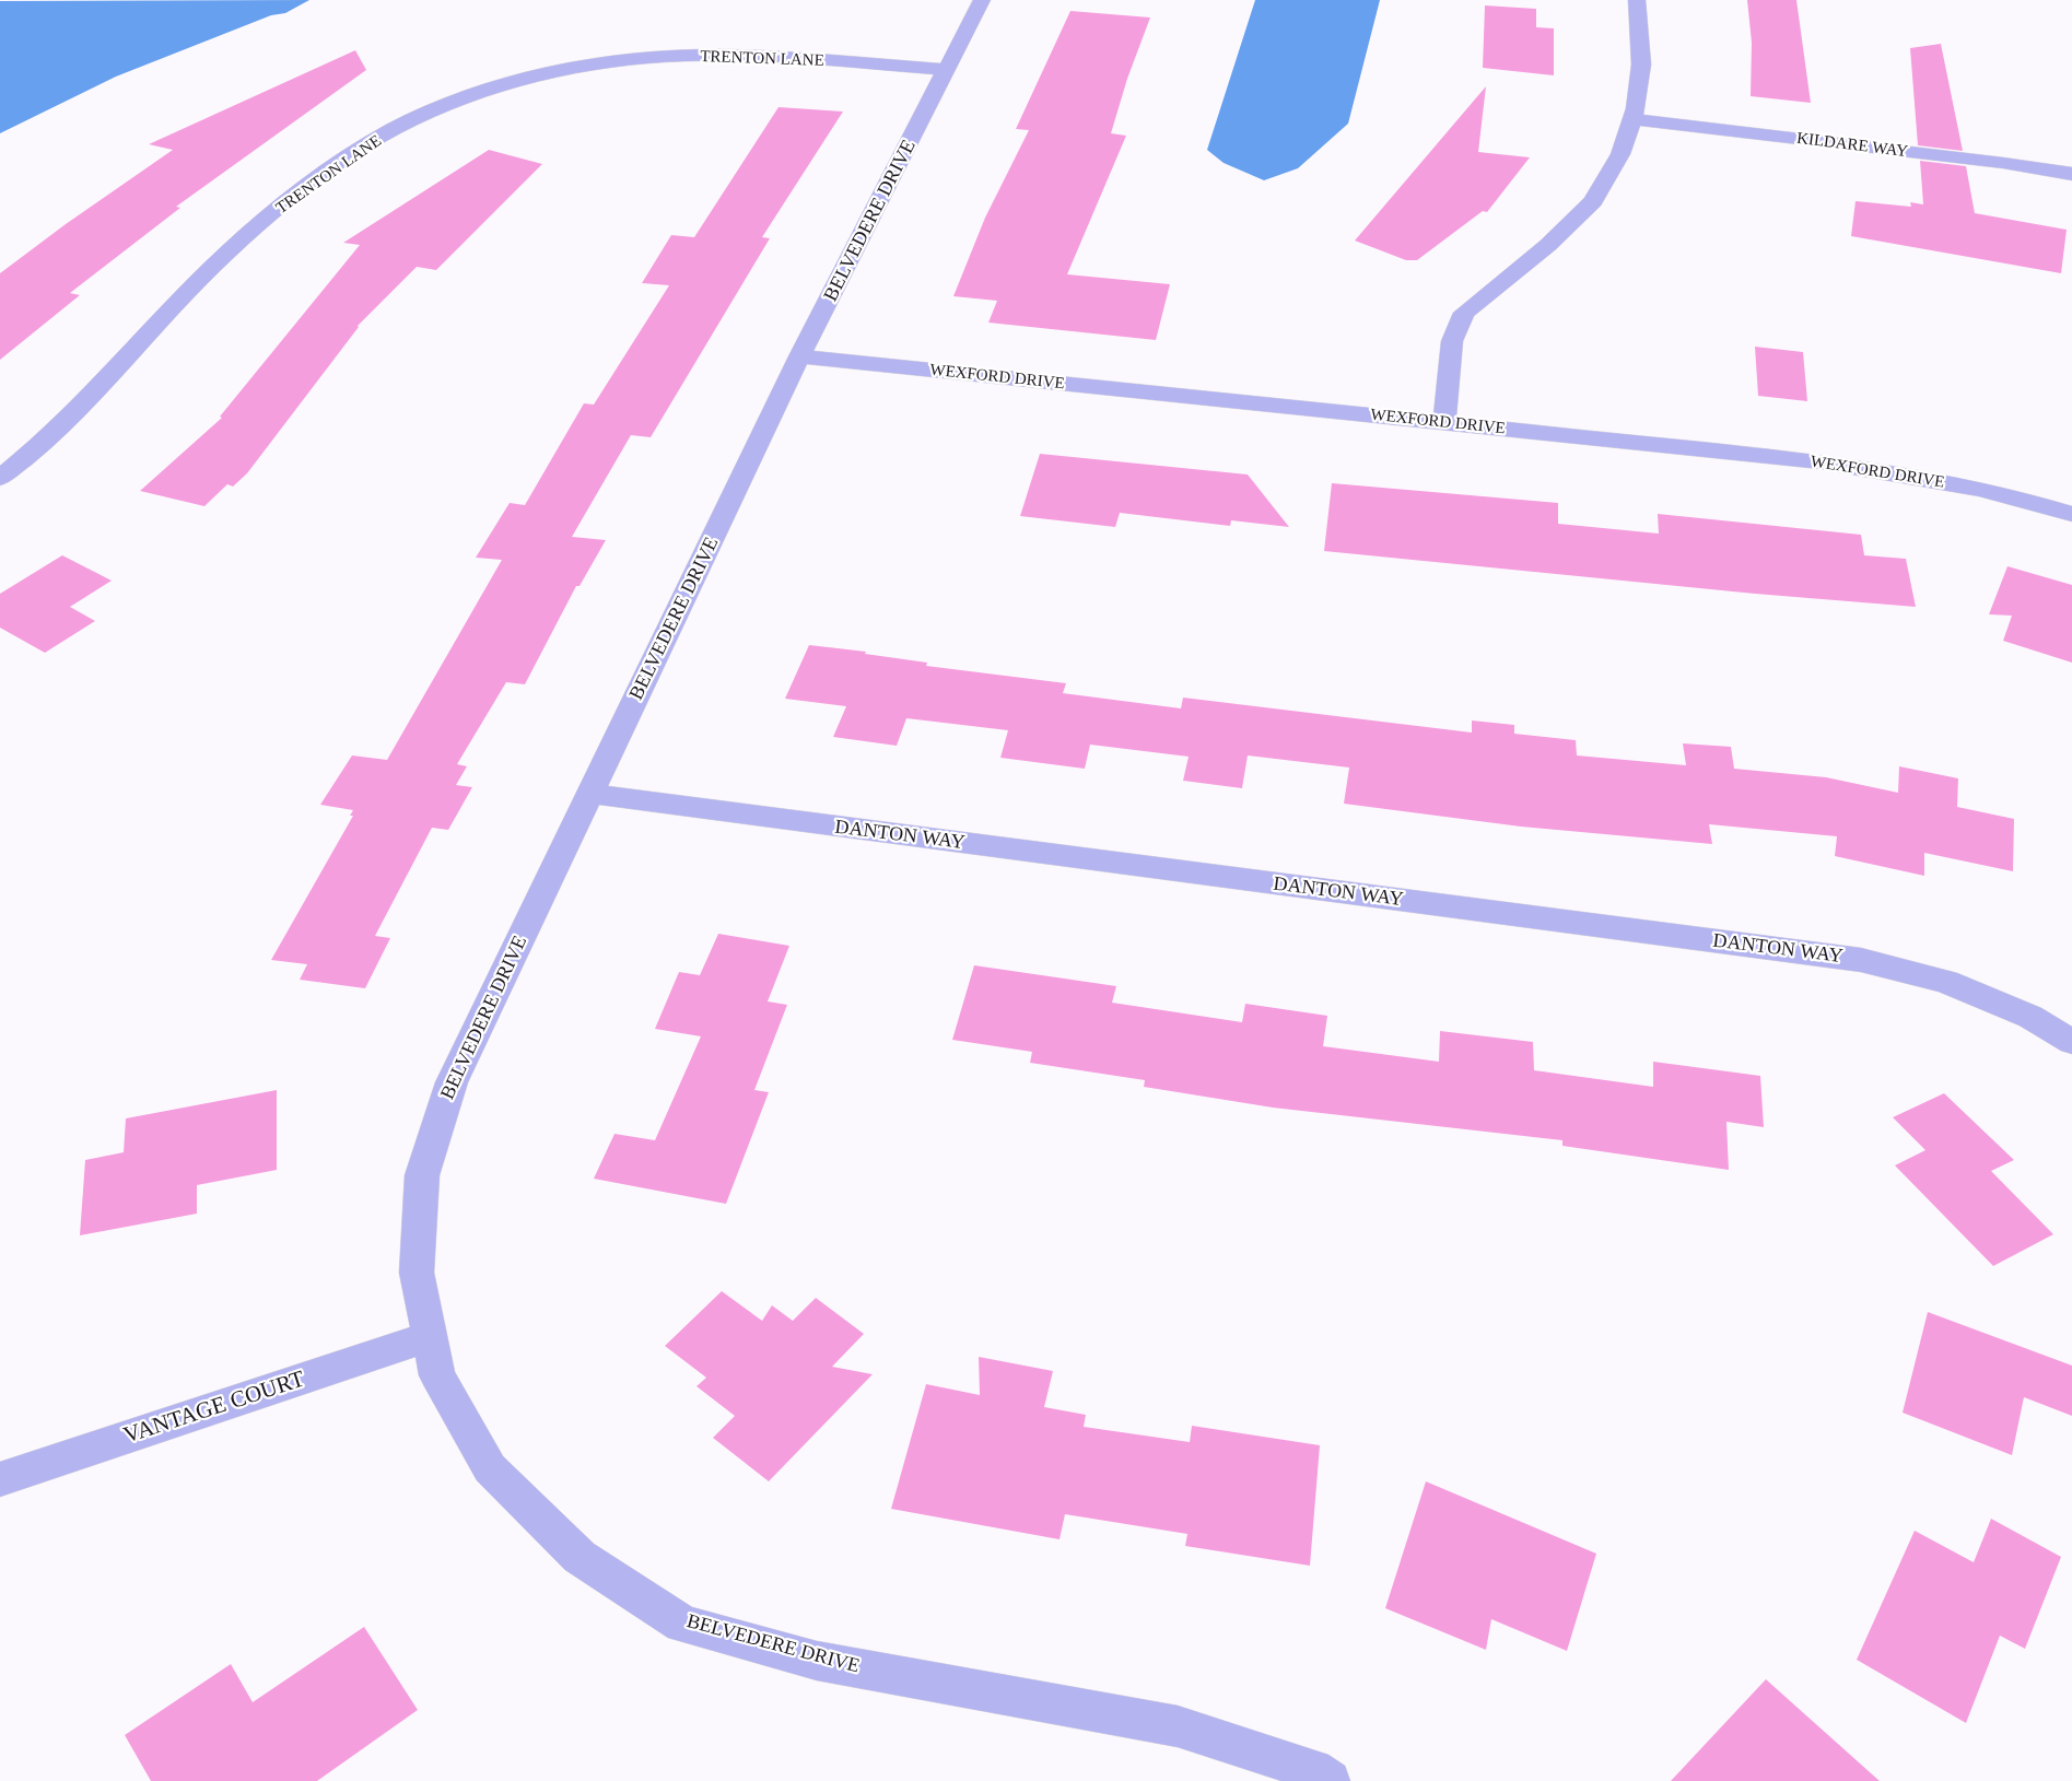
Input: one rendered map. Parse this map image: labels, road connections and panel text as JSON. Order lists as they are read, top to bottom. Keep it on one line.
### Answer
{"streets":{"street":["TRENTON LANE","KILDARE WAY","BELVEDERE DRIVE","WEXFORD DRIVE","DANTON WAY","VANTAGE COURT"]},"crossings":[["TRENTON LANE","BELVEDERE DRIVE"],["BELVEDERE DRIVE","WEXFORD DRIVE"],["BELVEDERE DRIVE","DANTON WAY"],["BELVEDERE DRIVE","VANTAGE COURT"]]}
